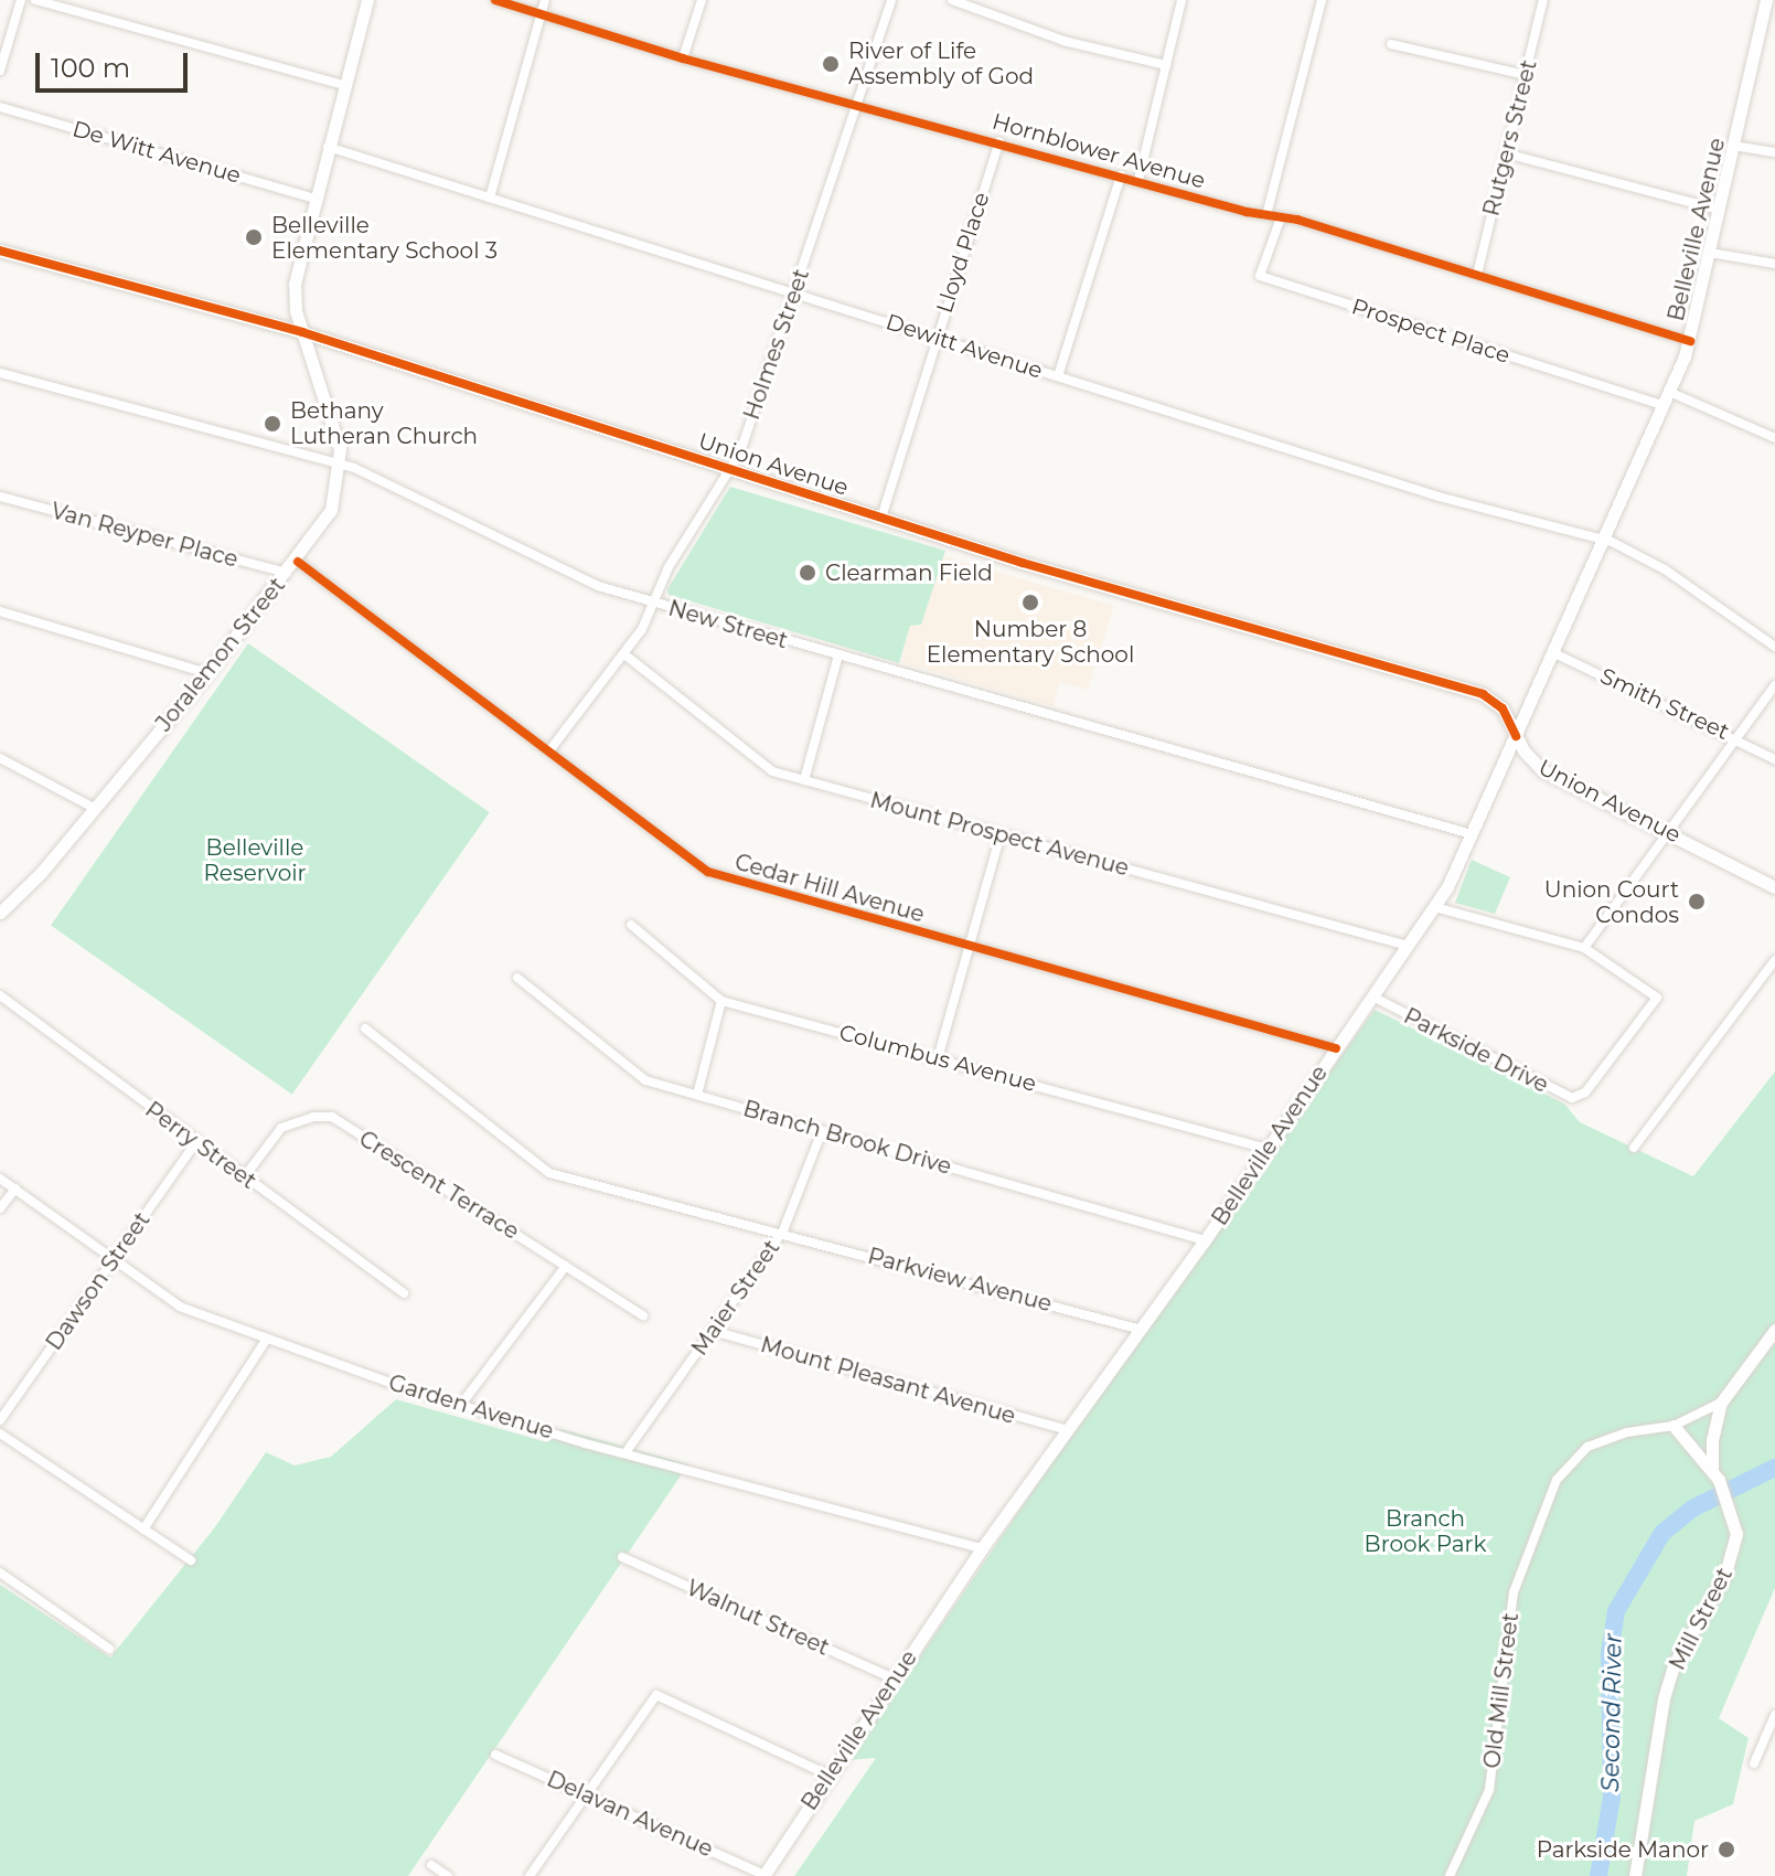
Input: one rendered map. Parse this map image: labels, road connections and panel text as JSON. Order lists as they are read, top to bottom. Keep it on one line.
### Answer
{"streets":{"street":["Rutgers Street","Hornblower Avenue","De Witt Avenue","Belleville Avenue","Lloyd Place","Prospect Place","Holmes Street","Dewitt Avenue","Union Avenue","Van Reyper Place","New Street","Joralemon Street","Smith Street","Mount Prospect Avenue","Cedar Hill Avenue","Parkside Drive","Columbus Avenue","Branch Brook Drive","Perry Street","Crescent Terrace","Parkview Avenue","Dawson Street","Maier Street","Mount Pleasant Avenue","Garden Avenue","Walnut Street","Mill Street","Old Mill Street","Delavan Avenue"]},"crossings":[["Rutgers Street","Hornblower Avenue"],["Hornblower Avenue","Belleville Avenue"],["Hornblower Avenue","Lloyd Place"],["Hornblower Avenue","Prospect Place"],["Hornblower Avenue","Holmes Street"],["De Witt Avenue","Joralemon Street"],["Belleville Avenue","Prospect Place"],["Belleville Avenue","Dewitt Avenue"],["Belleville Avenue","Union Avenue"],["Belleville Avenue","New Street"],["Belleville Avenue","Smith Street"],["Belleville Avenue","Mount Prospect Avenue"],["Belleville Avenue","Cedar Hill Avenue"],["Belleville Avenue","Parkside Drive"],["Belleville Avenue","Columbus Avenue"],["Belleville Avenue","Branch Brook Drive"],["Belleville Avenue","Parkview Avenue"],["Belleville Avenue","Mount Pleasant Avenue"],["Belleville Avenue","Garden Avenue"],["Belleville Avenue","Walnut Street"],["Belleville Avenue","Delavan Avenue"],["Lloyd Place","Dewitt Avenue"],["Lloyd Place","Union Avenue"],["Holmes Street","Dewitt Avenue"],["Holmes Street","Union Avenue"],["Holmes Street","New Street"],["Holmes Street","Mount Prospect Avenue"],["Holmes Street","Cedar Hill Avenue"],["Dewitt Avenue","Joralemon Street"],["Union Avenue","Joralemon Street"],["Van Reyper Place","Joralemon Street"],["New Street","Joralemon Street"],["Joralemon Street","Cedar Hill Avenue"],["Branch Brook Drive","Maier Street"],["Perry Street","Crescent Terrace"],["Perry Street","Dawson Street"],["Parkview Avenue","Maier Street"],["Dawson Street","Garden Avenue"],["Maier Street","Mount Pleasant Avenue"],["Maier Street","Garden Avenue"],["Mill Street","Old Mill Street"]],"water":["Second River"],"parks":["Belleville Reservoir","Branch Brook Park"],"places":["River of Life Assembly of God","Belleville Elementary School 3","Bethany Lutheran Church","Clearman Field","Number 8 Elementary School","Union Court Condos","Parkside Manor"],"scale_bar":"100 m"}
